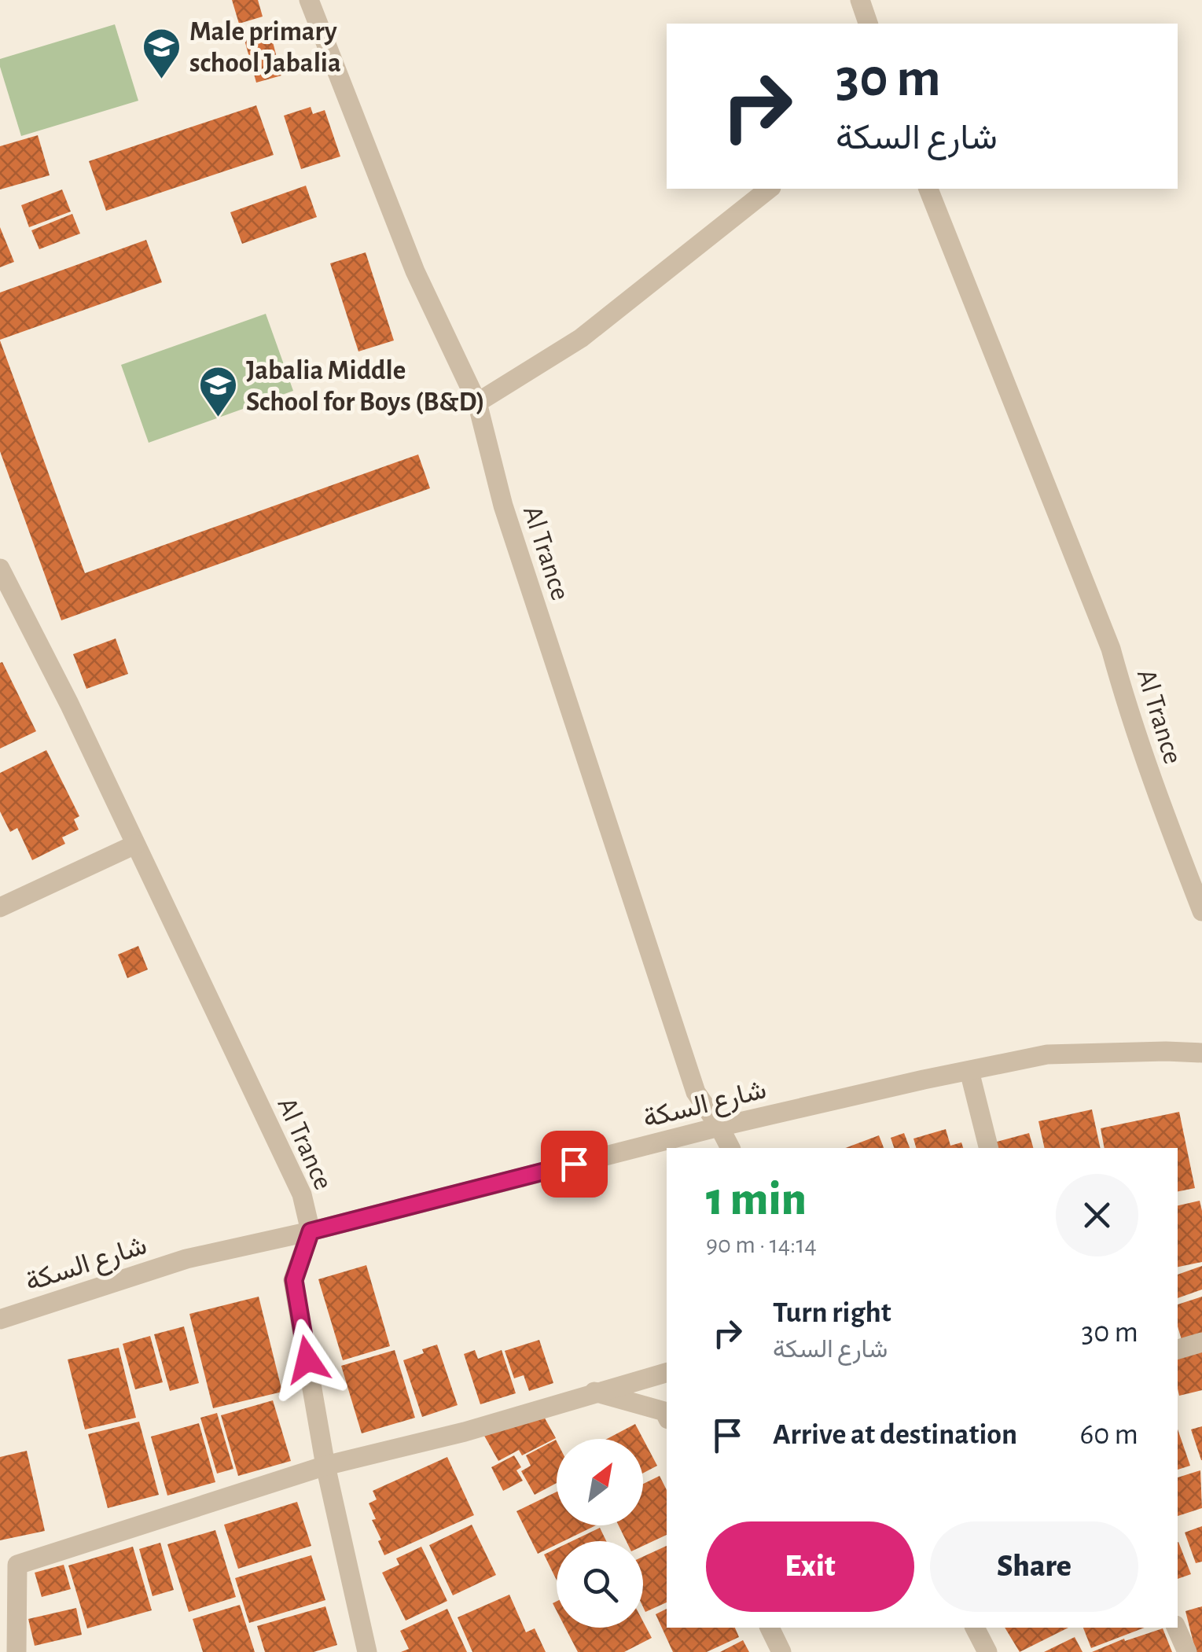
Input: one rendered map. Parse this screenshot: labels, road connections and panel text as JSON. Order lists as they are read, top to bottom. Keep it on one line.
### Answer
{"streets":{"street":["Al Trance","شارع السكة"]},"crossings":[["Al Trance","شارع السكة"]],"places":{"school or university":["Male primary school Jabalia","Jabalia Middle School for Boys (B&D)"]},"north":"top right","page":{"turn":["30 m","شارع السكة"],"heading":["1 min","90 m · 14:14"],"list":[{"name":"Turn right","note":"شارع السكة","value":"30 m"},{"name":"Arrive at destination","value":"60 m"}],"buttons":["Exit","Share"]}}
